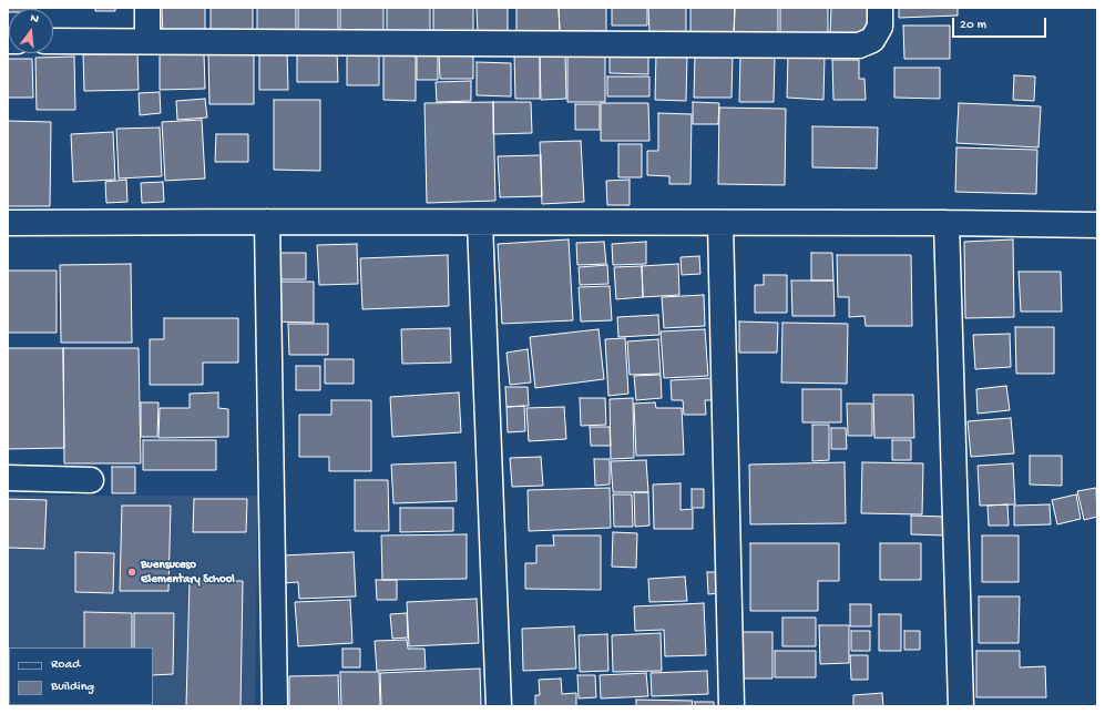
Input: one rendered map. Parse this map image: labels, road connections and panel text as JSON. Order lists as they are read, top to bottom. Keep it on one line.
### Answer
{"places":["Buensuceso Elementary School"],"legend":["Road","Building"],"scale_bar":"20 m","north":"top"}
